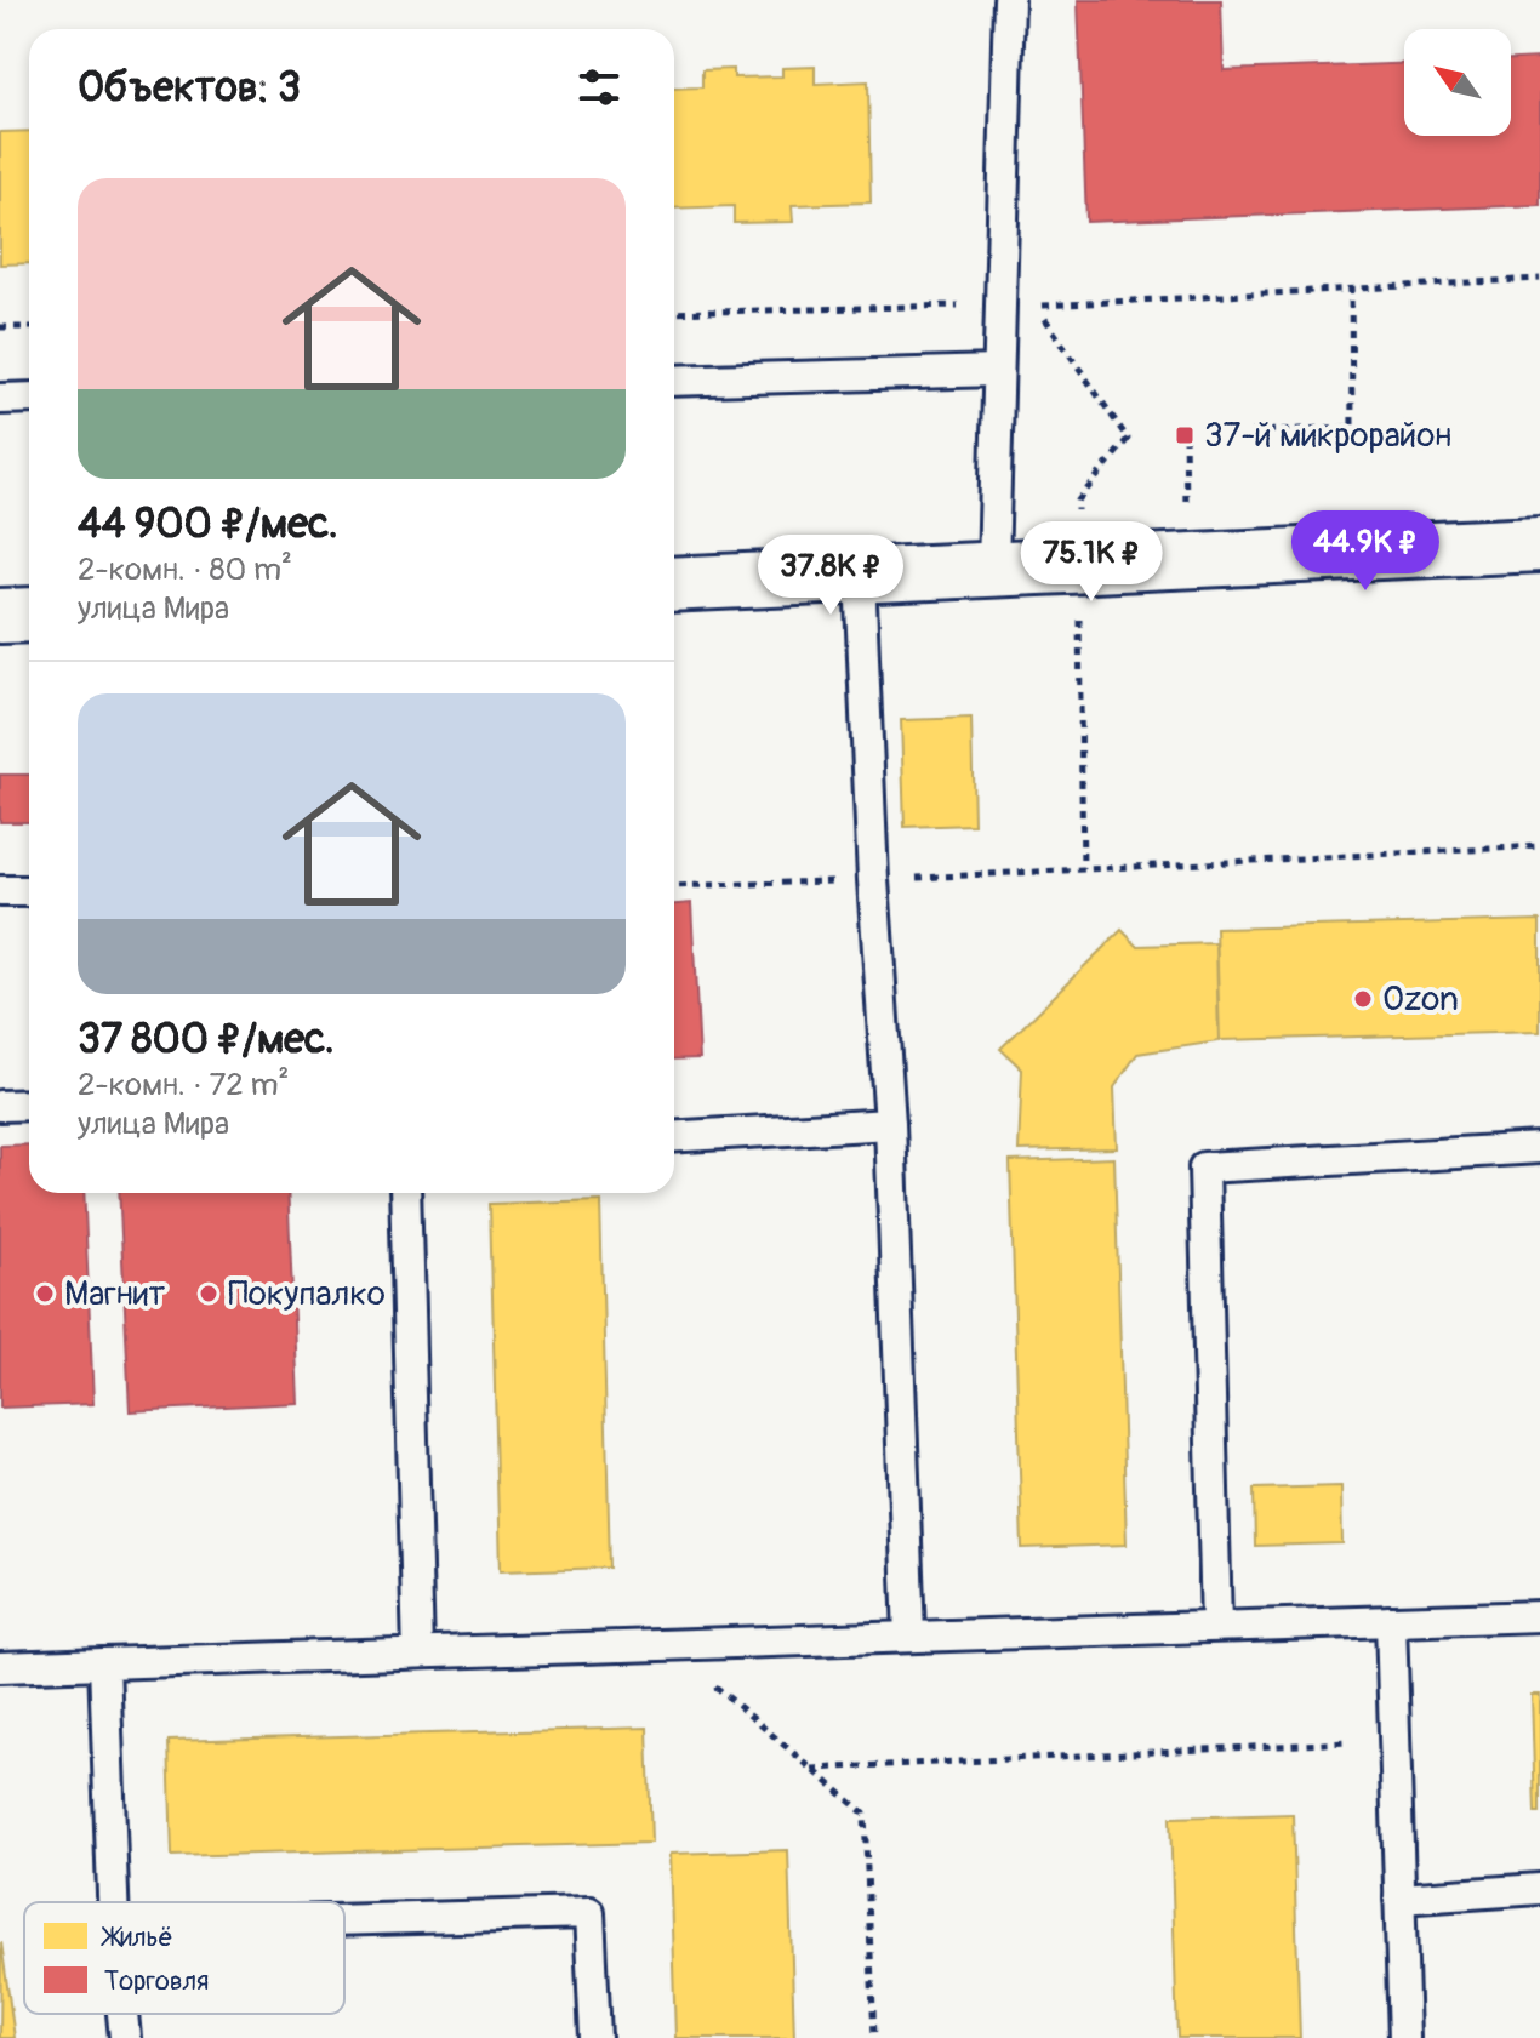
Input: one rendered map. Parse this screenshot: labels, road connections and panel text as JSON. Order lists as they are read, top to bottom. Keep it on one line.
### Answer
{"places":{"transit":["37-й микрорайон"],"other":["Ozon","Магнит","Покупалко"]},"legend":["Жильё","Торговля"],"north":"top left","page":{"heading":"Объектов: 3","list":[{"name":"44 900 ₽/мес.","note":"2-комн. · 80 m² · улица Мира"},{"name":"37 800 ₽/мес.","note":"2-комн. · 72 m² · улица Мира"}],"price":["44.9K ₽","75.1K ₽","37.8K ₽"]}}
